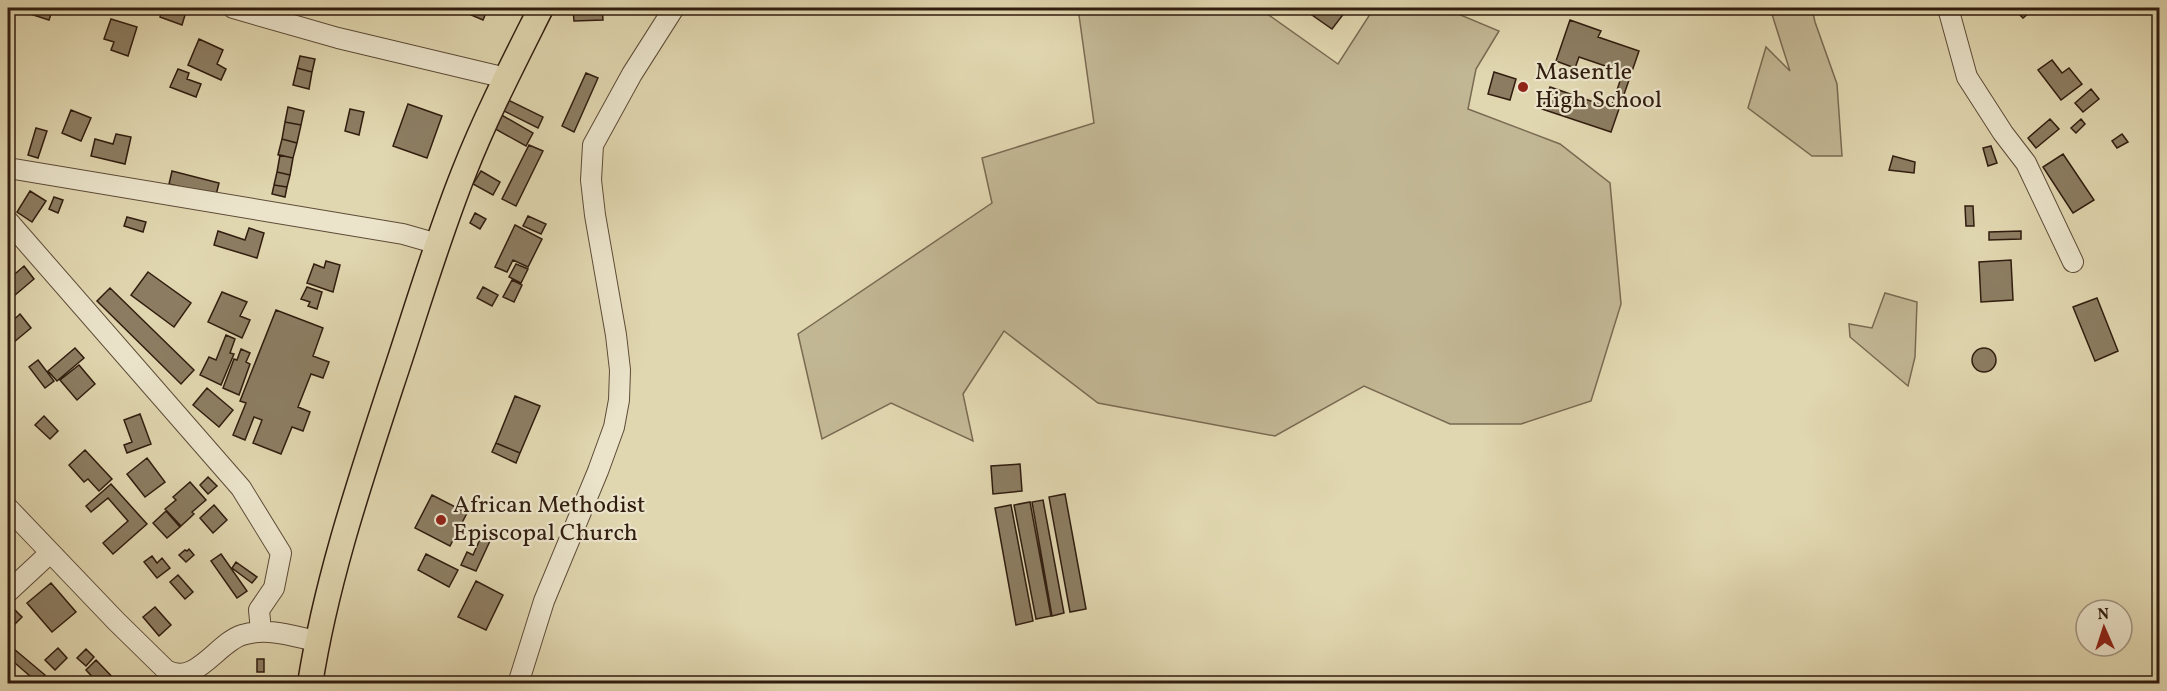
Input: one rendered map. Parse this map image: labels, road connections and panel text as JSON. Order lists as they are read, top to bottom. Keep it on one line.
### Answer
{"places":["Masentle High School","African Methodist Episcopal Church"],"north":"top"}
